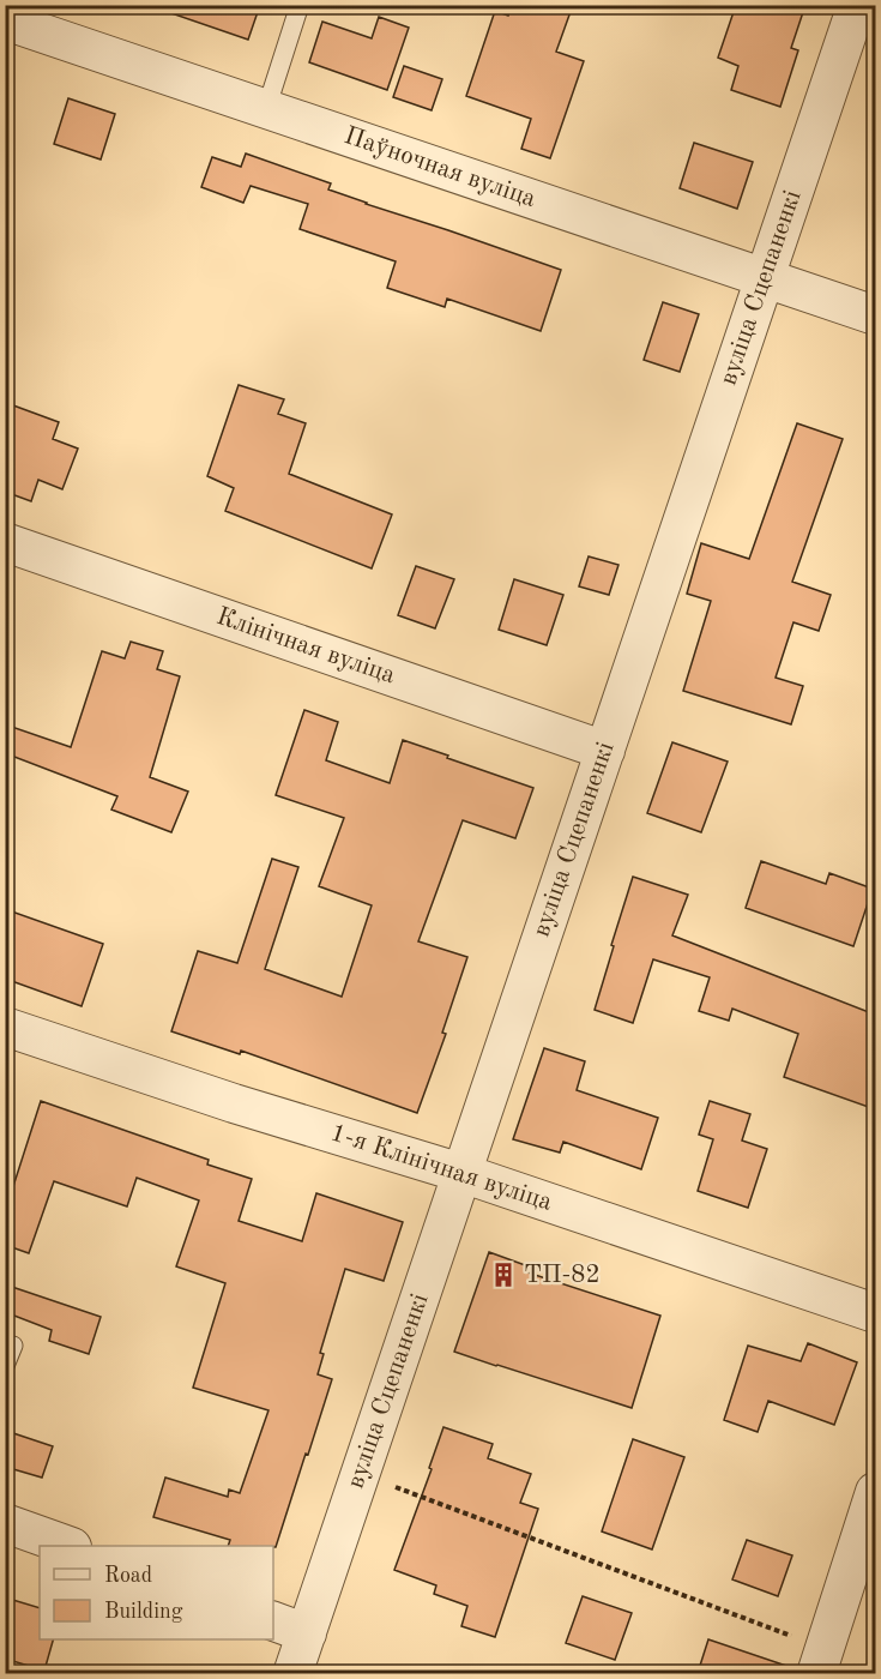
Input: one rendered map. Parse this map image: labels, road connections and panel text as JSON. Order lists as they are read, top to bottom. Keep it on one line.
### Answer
{"streets":{"street":["Паўночная вуліца","вуліца Сцепаненкі","Клінічная вуліца","1-я Клінічная вуліца"]},"crossings":[["Паўночная вуліца","вуліца Сцепаненкі"],["вуліца Сцепаненкі","Клінічная вуліца"],["вуліца Сцепаненкі","1-я Клінічная вуліца"]],"places":{"building":["ТП-82"]},"legend":["Road","Building"]}
